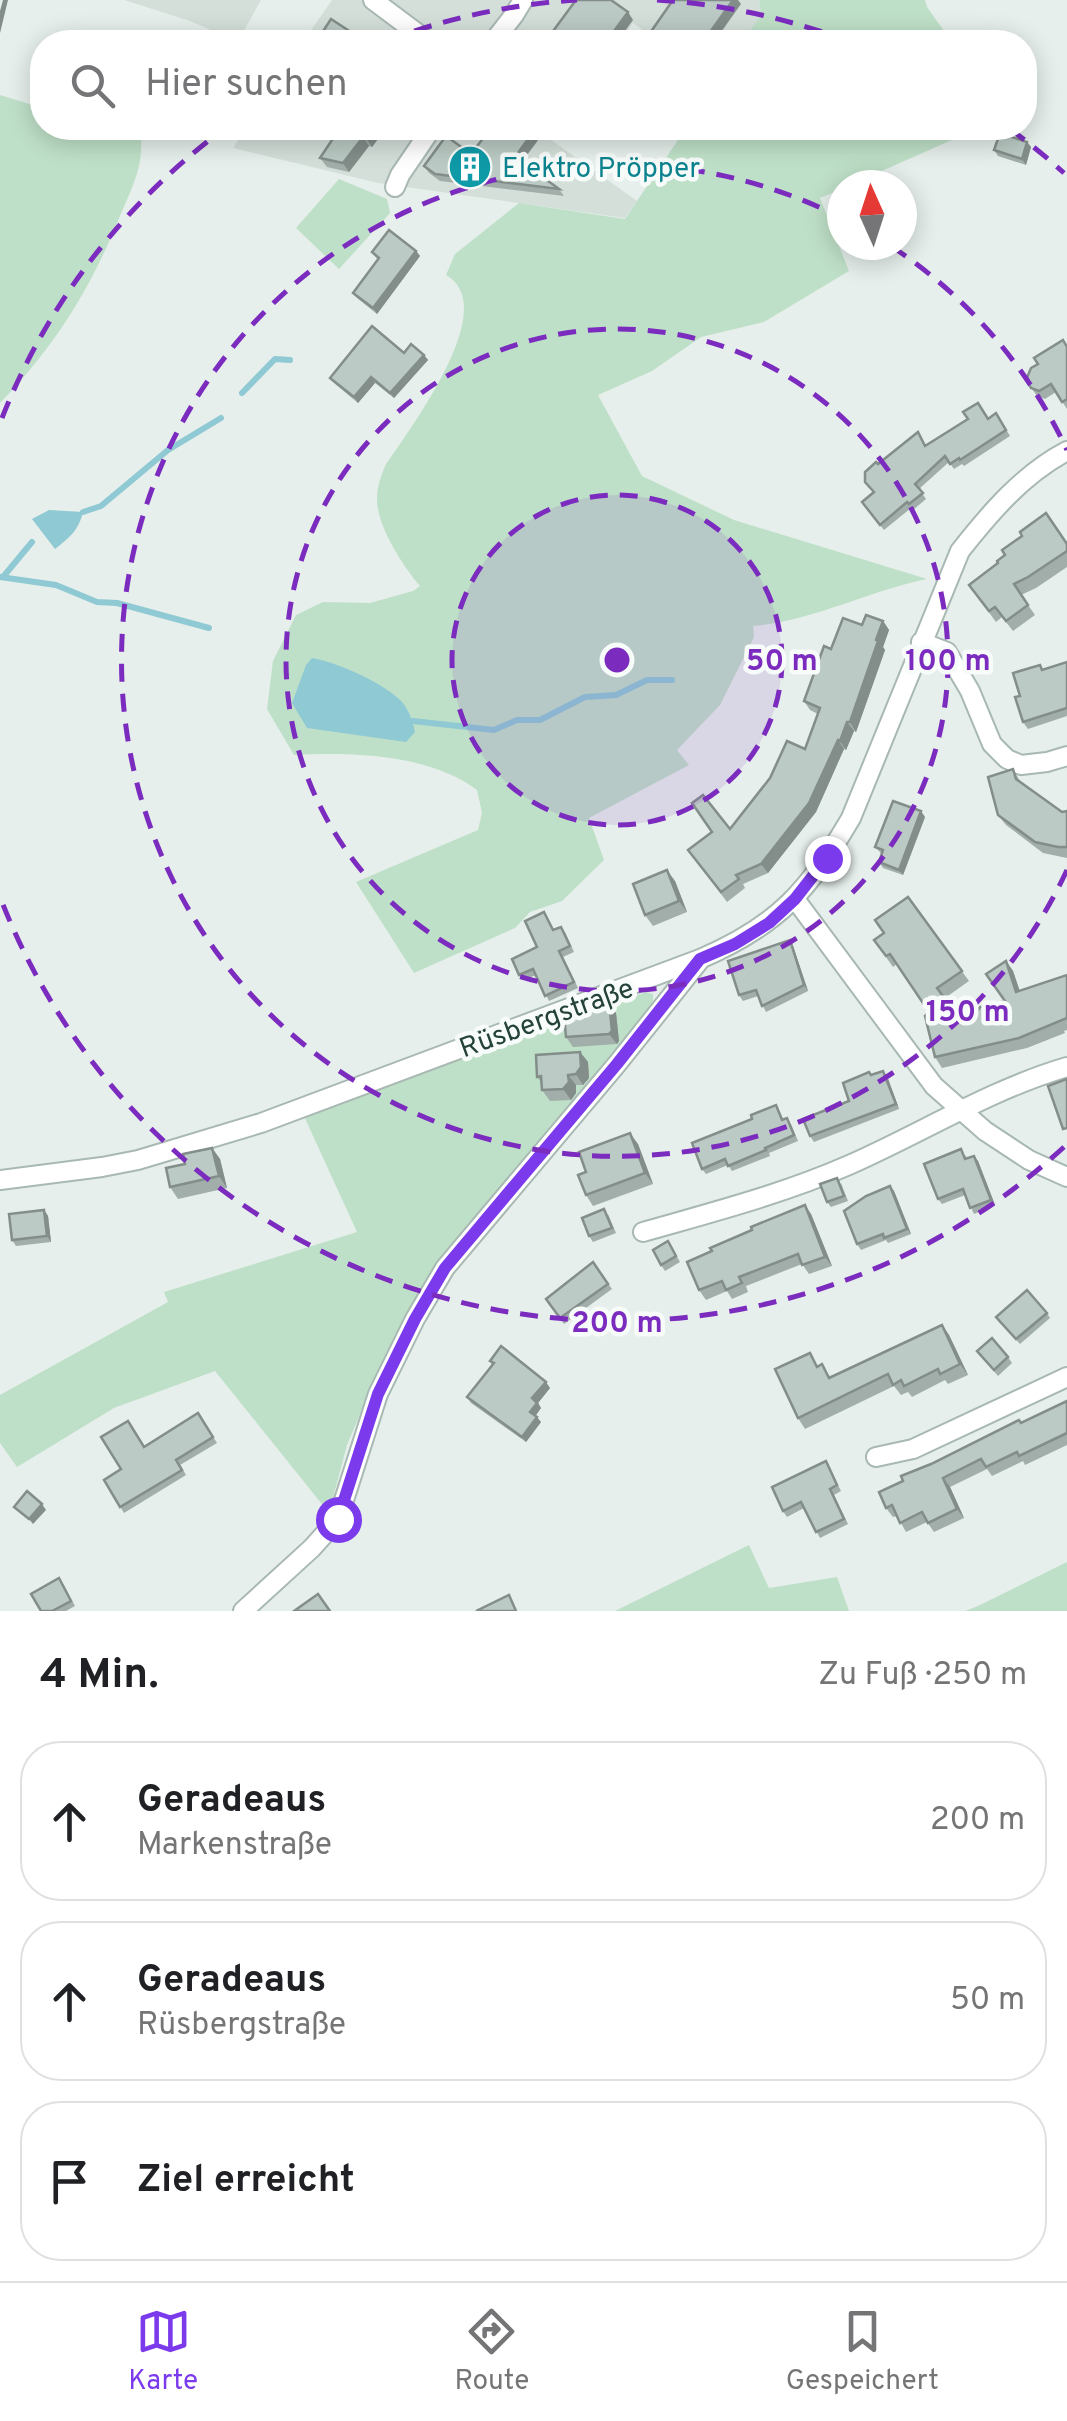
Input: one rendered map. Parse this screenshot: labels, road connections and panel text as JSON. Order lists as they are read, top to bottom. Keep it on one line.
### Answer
{"streets":{"street":["Rüsbergstraße"]},"places":{"building":["Elektro Pröpper"]},"north":"top","page":{"search":"Hier suchen","heading":["4 Min.","Zu Fuß · 250 m"],"list":[["Geradeaus","Markenstraße","200 m"],["Geradeaus","Rüsbergstraße","50 m"],"Ziel erreicht"],"nav":["Karte","Route","Gespeichert"]},"rings":["50 m","100 m","150 m","200 m"]}
